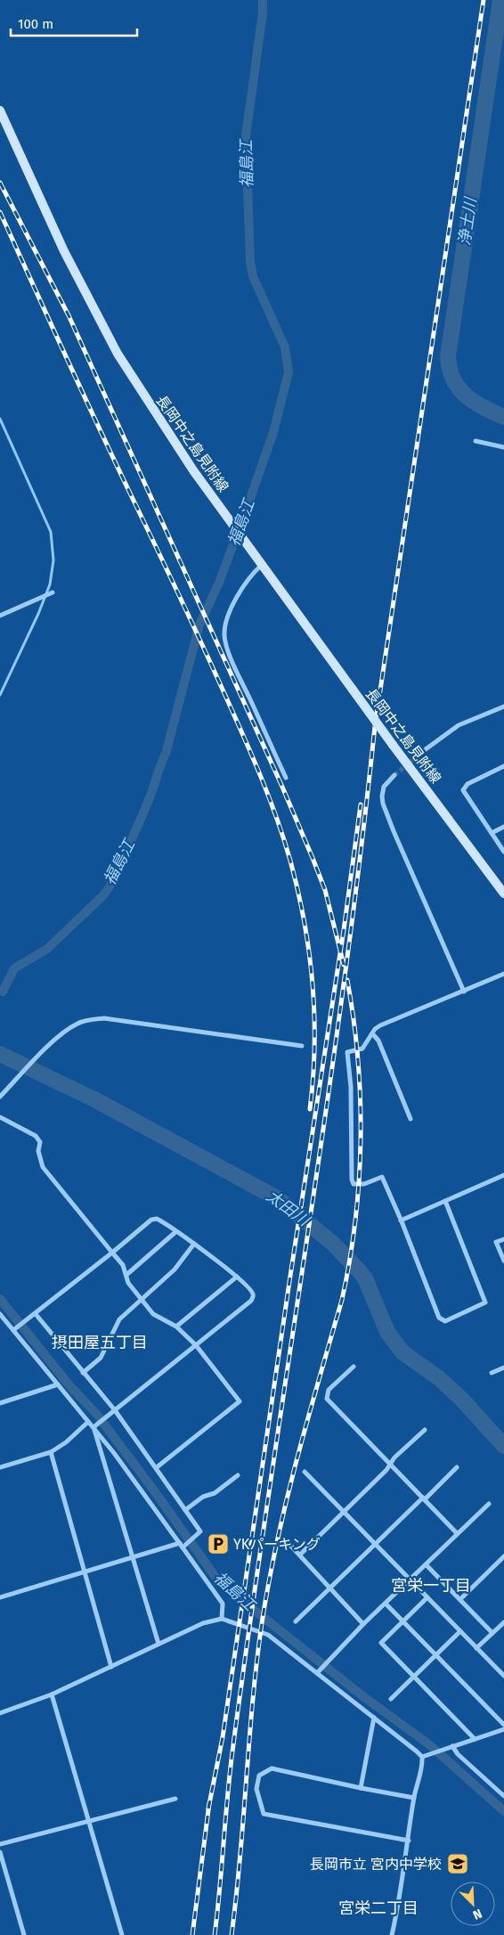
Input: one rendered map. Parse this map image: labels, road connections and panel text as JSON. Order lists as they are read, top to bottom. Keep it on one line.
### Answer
{"streets":{"main road":["長岡中之島見附線"]},"districts":["摂田屋五丁目","宮栄一丁目","宮栄二丁目"],"water":["福島江","浄土川","太田川"],"places":{"parking":["YKパーキング"],"school or university":["長岡市立 宮内中学校"]},"scale_bar":"100 m","north":"bottom right"}
